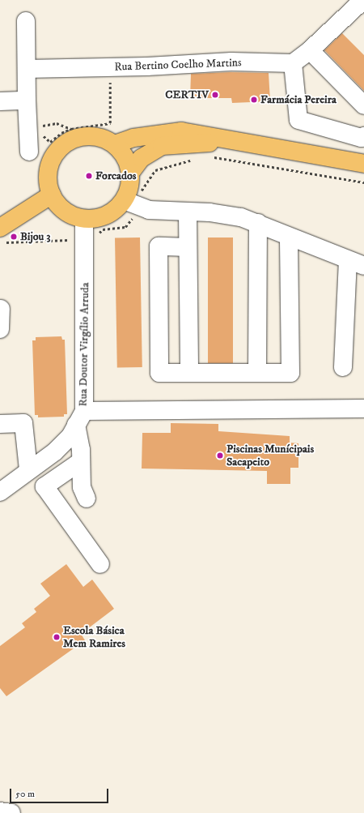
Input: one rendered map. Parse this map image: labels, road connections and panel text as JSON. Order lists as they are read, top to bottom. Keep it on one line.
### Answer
{"streets":{"street":["Rua Bertino Coelho Martins","Rua Doutor Virgílio Arruda"]},"places":["CERTIV","Farmácia Pereira","Forcados","Bijou 3","Piscinas Munícipais Sacapeito","Escola Básica Mem Ramires"],"scale_bar":"50 m"}
